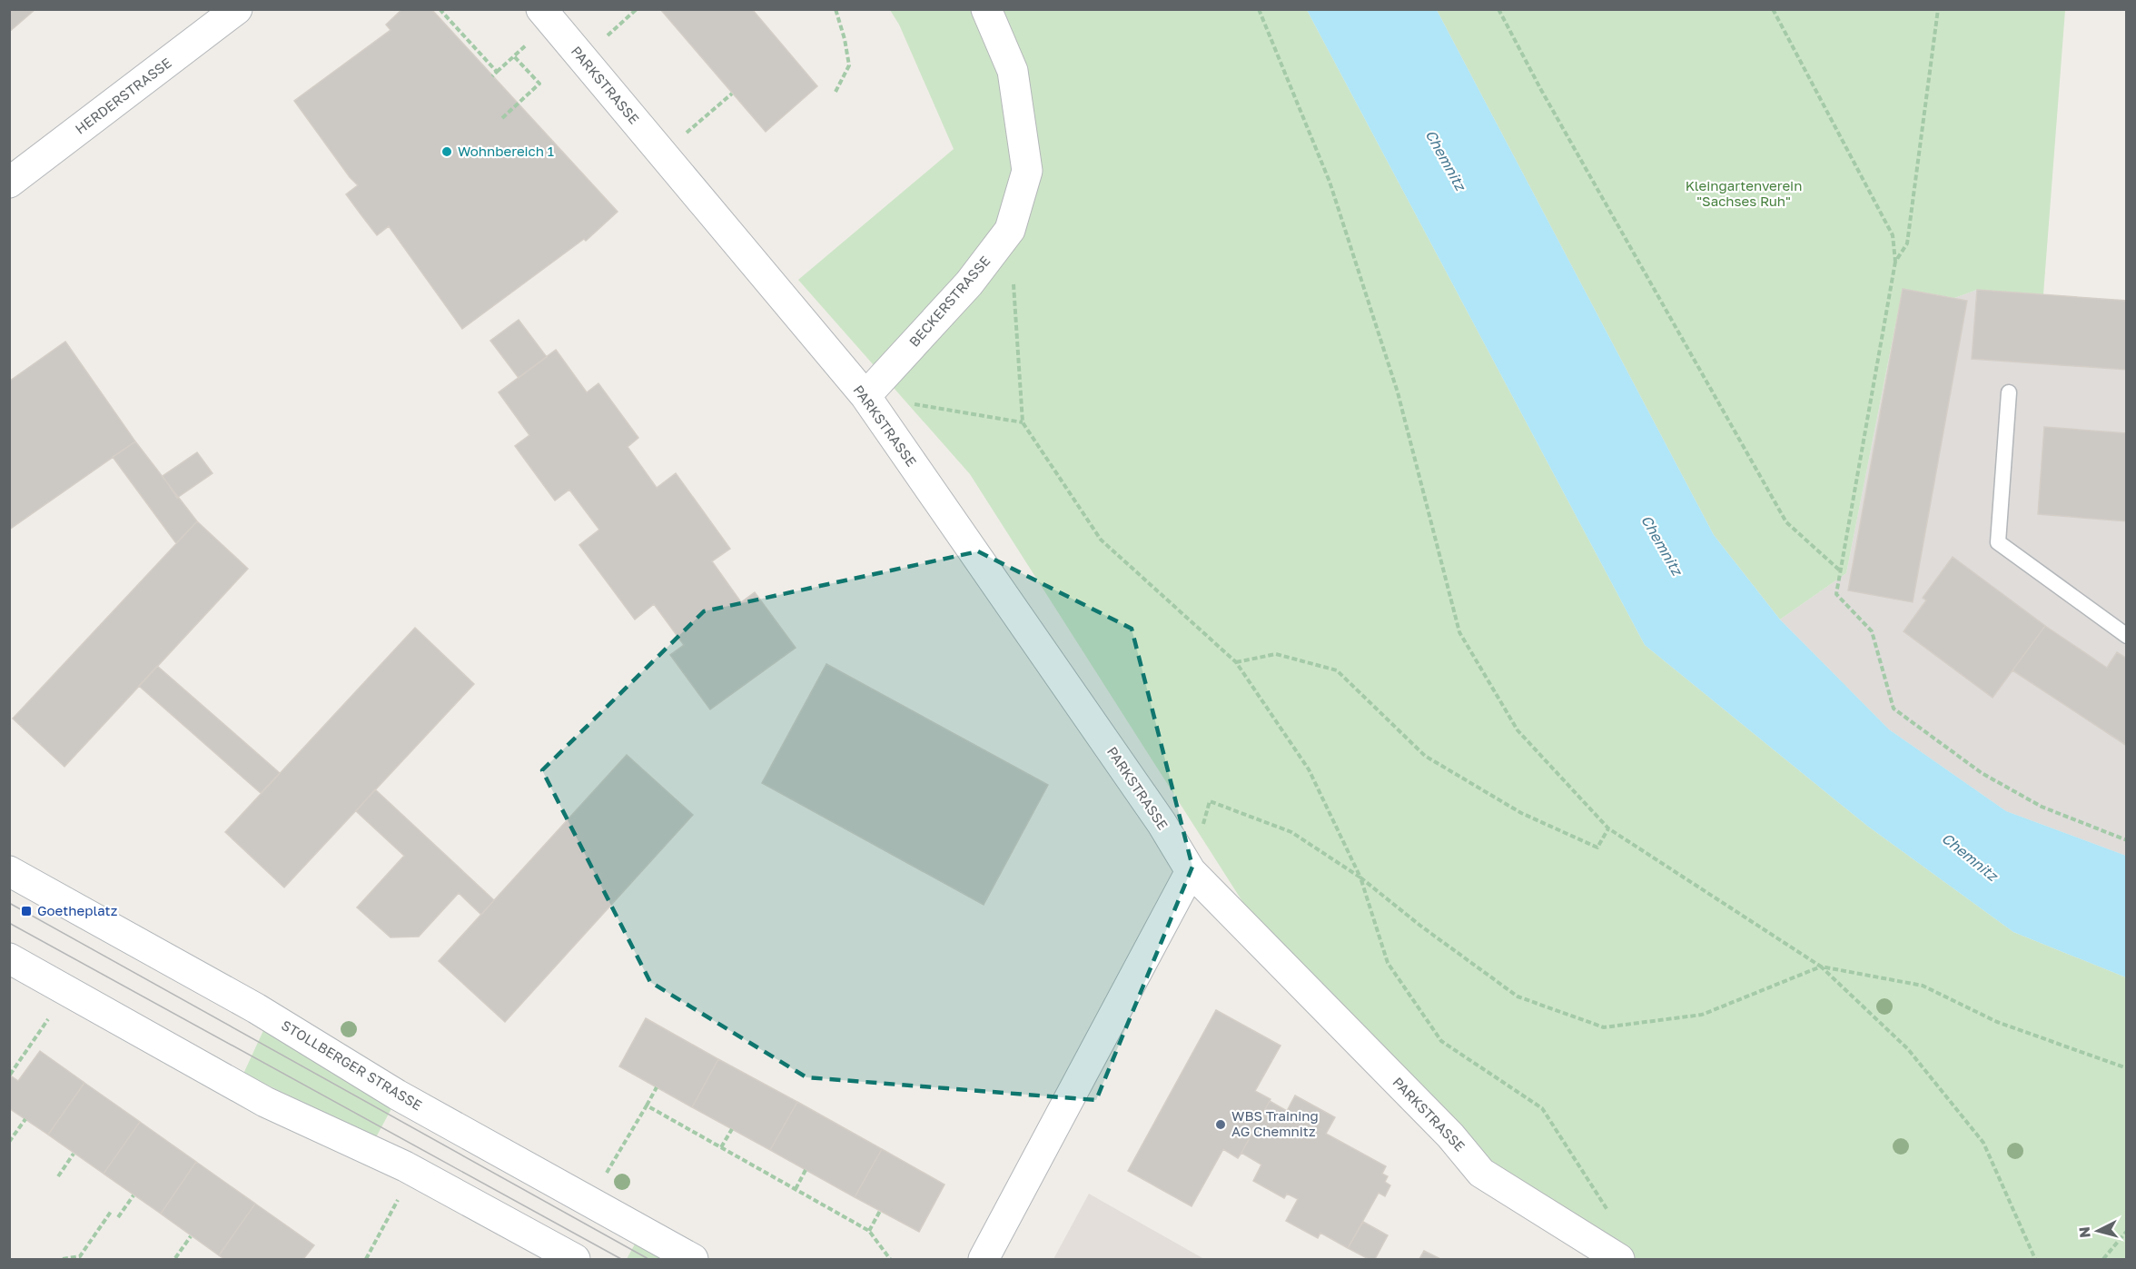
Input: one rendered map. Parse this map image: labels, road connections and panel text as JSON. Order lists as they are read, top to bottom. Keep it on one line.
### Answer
{"streets":{"street":["PARKSTRASSE","HERDERSTRASSE","BECKERSTRASSE","STOLLBERGER STRASSE"]},"crossings":[["PARKSTRASSE","BECKERSTRASSE"]],"water":["Chemnitz"],"parks":["Kleingartenverein \"Sachses Ruh\""],"places":{"other":["Wohnbereich 1","WBS Training AG Chemnitz"],"transit":["Goetheplatz"]},"north":"left"}
